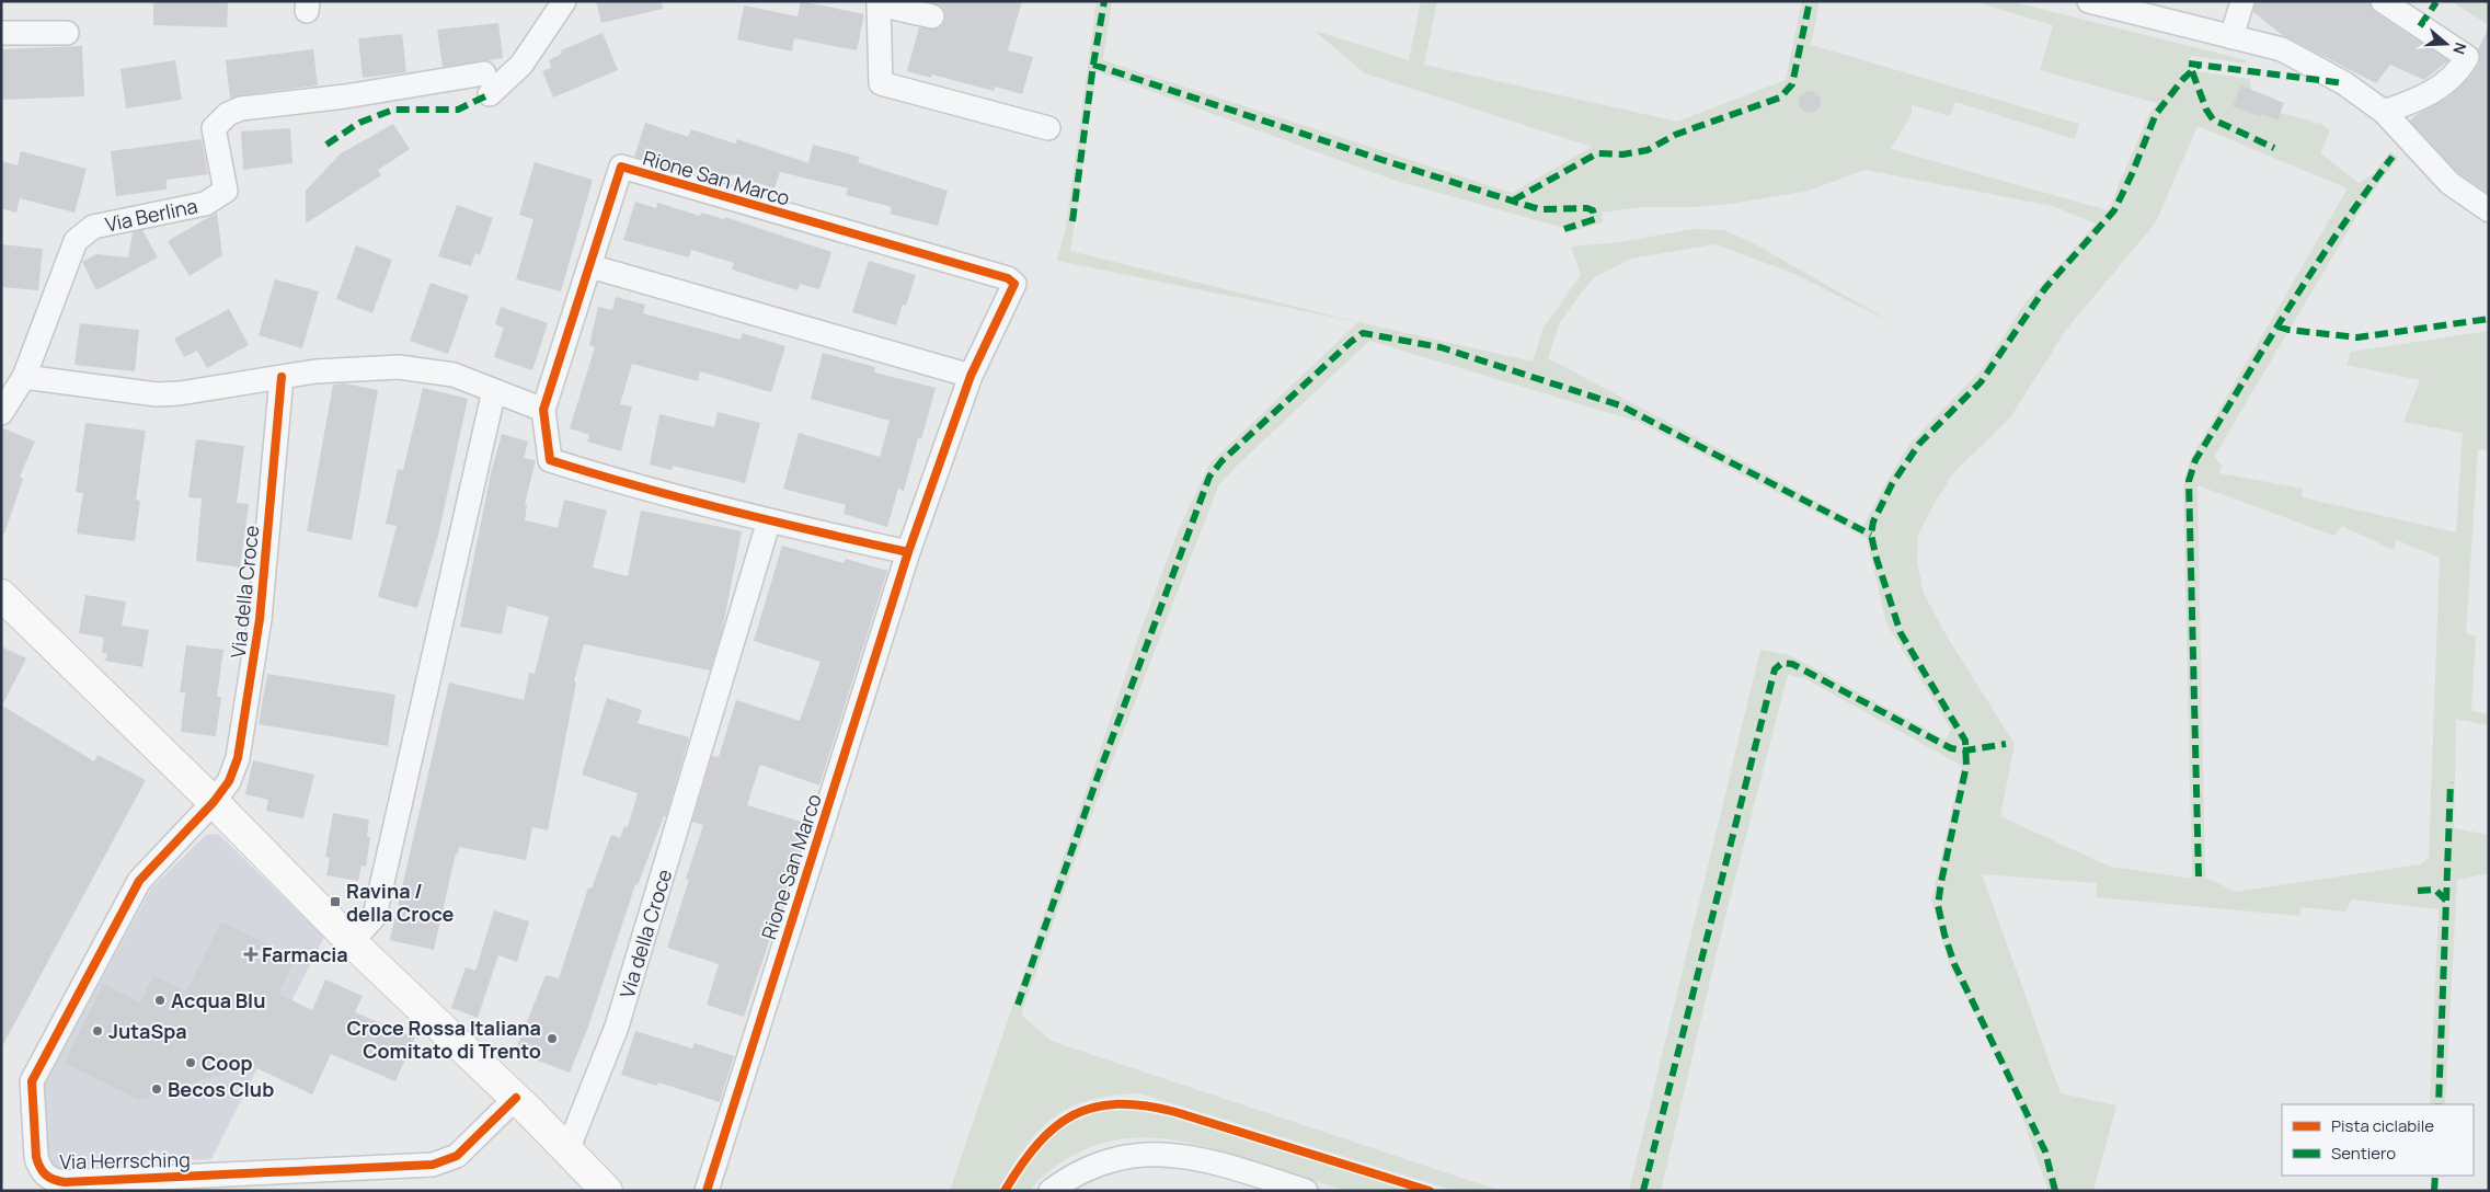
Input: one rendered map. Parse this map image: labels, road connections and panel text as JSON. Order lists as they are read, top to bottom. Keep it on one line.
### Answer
{"streets":{"street":["Rione San Marco","Via Berlina","Via della Croce","Via Herrsching"]},"crossings":[["Rione San Marco","Via della Croce"],["Via della Croce","Via Herrsching"]],"places":{"transit":["Ravina / della Croce"],"health":["Farmacia"],"other":["Acqua Blu","JutaSpa","Croce Rossa Italiana Comitato di Trento","Coop","Becos Club"]},"legend":["Pista ciclabile","Sentiero"],"north":"right"}
